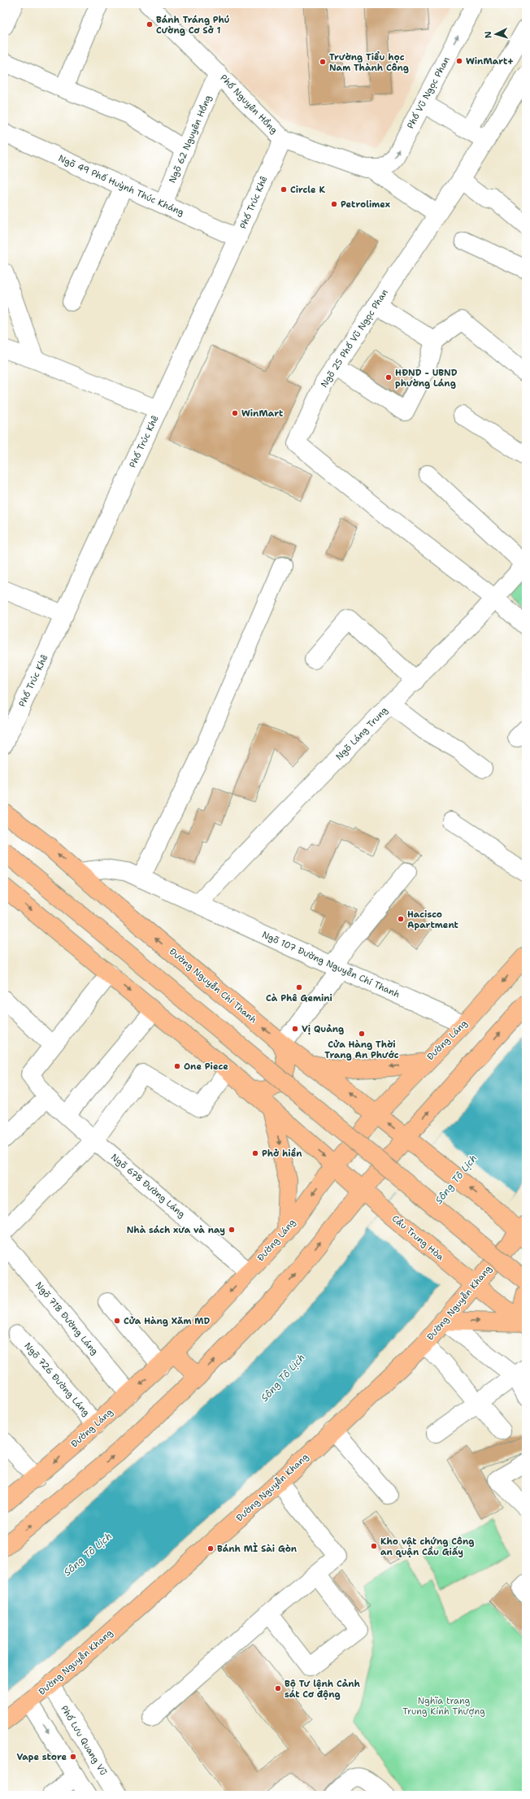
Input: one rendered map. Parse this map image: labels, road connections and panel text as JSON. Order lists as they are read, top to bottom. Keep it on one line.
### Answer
{"streets":{"main road":["Đường Nguyễn Chí Thanh","Đường Láng","Cầu Trung Hòa","Đường Nguyễn Khang"],"street":["Phố Vũ Ngọc Phan","Phố Nguyên Hồng","Ngõ 62 Nguyên Hồng","Ngõ 49 Phố Huỳnh Thúc Kháng","Phố Trúc Khê","Ngõ 25 Phố Vũ Ngọc Phan","Ngõ Láng Trung","Ngõ 107 Đường Nguyễn Chí Thanh","Ngõ 678 Đường Láng","Ngõ 718 Đường Láng","Ngõ 726 Đường Láng","Phố Lưu Quang Vũ"]},"crossings":[["Phố Vũ Ngọc Phan","Phố Nguyên Hồng"],["Phố Nguyên Hồng","Ngõ 62 Nguyên Hồng"],["Phố Nguyên Hồng","Phố Trúc Khê"],["Ngõ 62 Nguyên Hồng","Ngõ 49 Phố Huỳnh Thúc Kháng"],["Ngõ 49 Phố Huỳnh Thúc Kháng","Phố Trúc Khê"],["Ngõ 25 Phố Vũ Ngọc Phan","Ngõ Láng Trung"],["Ngõ Láng Trung","Ngõ 107 Đường Nguyễn Chí Thanh"],["Ngõ 107 Đường Nguyễn Chí Thanh","Đường Nguyễn Chí Thanh"],["Ngõ 107 Đường Nguyễn Chí Thanh","Đường Láng"],["Đường Nguyễn Chí Thanh","Đường Láng"],["Đường Nguyễn Chí Thanh","Đường Nguyễn Khang"],["Đường Láng","Ngõ 678 Đường Láng"],["Đường Láng","Ngõ 718 Đường Láng"],["Đường Láng","Ngõ 726 Đường Láng"],["Cầu Trung Hòa","Đường Nguyễn Khang"],["Đường Nguyễn Khang","Phố Lưu Quang Vũ"]],"water":["Sông Tô Lịch"],"parks":["Nghĩa trang Trung Kính Thượng"],"places":["Bánh Tráng Phú Cường Cơ Sở 1","WinMart+","Trường Tiểu học Nam Thành Công","Circle K","Petrolimex","HĐND - UBND phường Láng","WinMart","Hacisco Apartment","Cà Phê Gemini","Vị Quảng","Cửa Hàng Thời Trang An Phước","One Piece","Phở hiền","Nhà sách xưa và nay","Cửa Hàng Xăm MD","Kho vật chứng Công an quận Cầu Giấy","Bánh MÌ Sài Gòn","Bộ Tư lệnh Cảnh sát Cơ động","Vape store"],"north":"left"}
